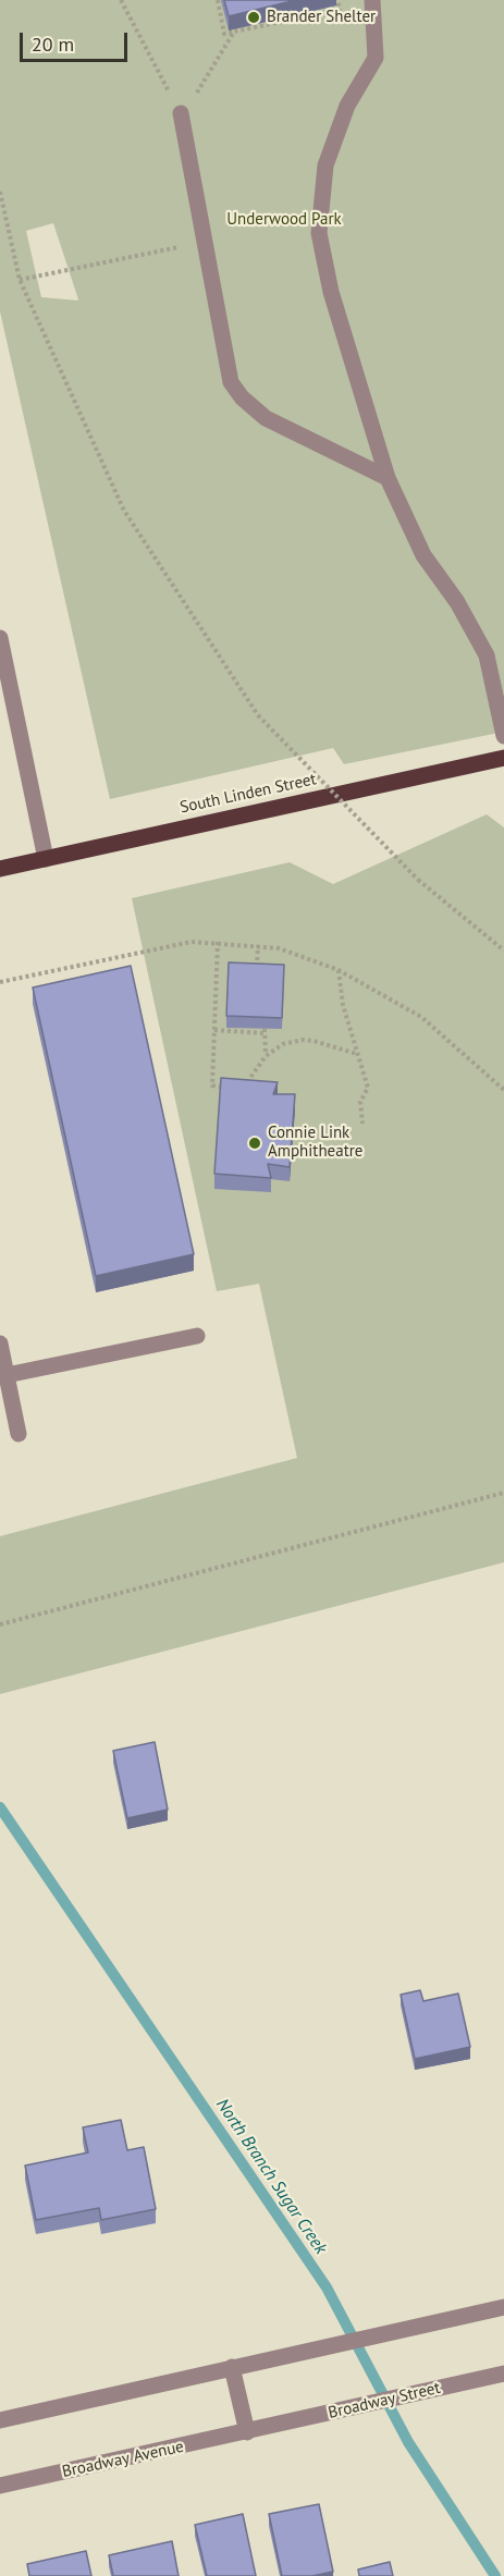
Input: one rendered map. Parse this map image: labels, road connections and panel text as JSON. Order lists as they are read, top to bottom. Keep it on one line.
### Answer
{"streets":{"main road":["South Linden Street"],"street":["Broadway Street","Broadway Avenue"]},"crossings":[["Broadway Street","Broadway Avenue"]],"water":["North Branch Sugar Creek"],"parks":["Underwood Park"],"places":["Brander Shelter","Connie Link Amphitheatre"],"scale_bar":"20 m"}
